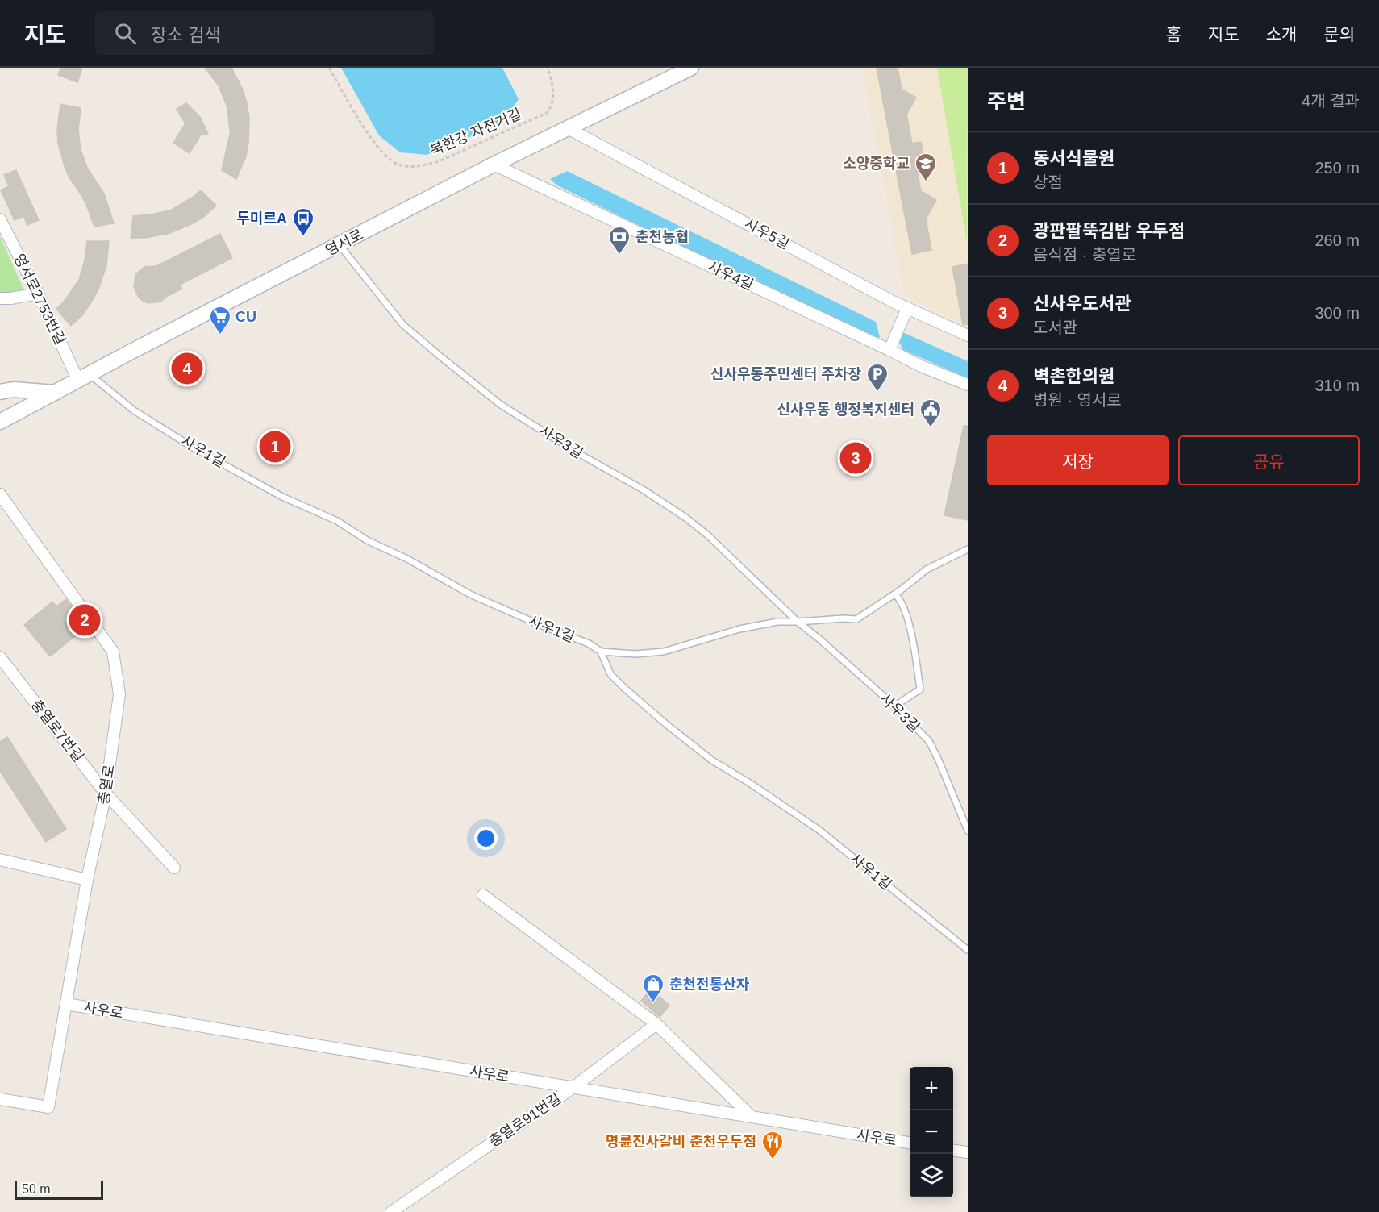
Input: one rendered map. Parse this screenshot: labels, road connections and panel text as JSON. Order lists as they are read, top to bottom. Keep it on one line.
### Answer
{"streets":{"street":["사우5길","영서로","사우4길","영서로2753번길","충열로7번길","충열로","사우로","충열로91번길"],"lane":["사우3길","사우1길"],"path":["북한강 자전거길"]},"crossings":[["사우5길","영서로"],["영서로","사우4길"],["영서로","영서로2753번길"],["영서로","사우3길"],["영서로","사우1길"],["영서로2753번길","사우1길"],["충열로7번길","충열로"],["충열로","사우로"],["사우로","충열로91번길"]],"places":{"school or university":["소양중학교"],"bus stop":["두미르A"],"bank":["춘천농협"],"supermarket":["CU"],"parking":["신사우동주민센터 주차장"],"public building":["신사우동 행정복지센터"],"shop":["춘천전통산자"],"restaurant":["명륜진사갈비 춘천우두점"]},"scale_bar":"50 m","page":{"header":"지도","search":"장소 검색","nav":["홈","지도","소개","문의"],"heading":["주변","4개 결과"],"list":[{"mark":"1","name":"동서식물원","note":"상점","value":"250 m"},{"mark":"2","name":"광판팔뚝김밥 우두점","note":"음식점 · 충열로","value":"260 m"},{"mark":"3","name":"신사우도서관","note":"도서관","value":"300 m"},{"mark":"4","name":"벽촌한의원","note":"병원 · 영서로","value":"310 m"}],"pins":["4","1","3","2"],"buttons":["저장","공유"],"map_buttons":["+","−"],"scale":"50 m"}}
